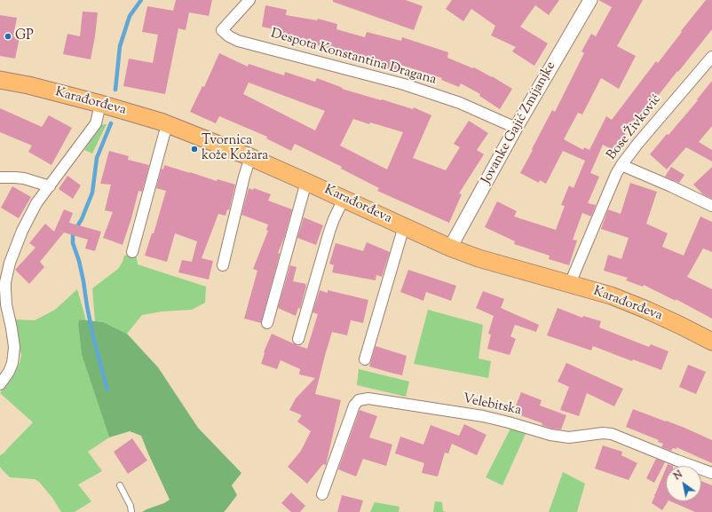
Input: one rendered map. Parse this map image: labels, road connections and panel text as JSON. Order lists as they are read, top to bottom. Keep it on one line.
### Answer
{"streets":{"main road":["Karađorđeva"],"street":["Despota Konstantina Dragana","Jovanke Gajić Zmijanjke","Bose Živković","Velebitska"]},"crossings":[["Despota Konstantina Dragana","Jovanke Gajić Zmijanjke"],["Karađorđeva","Jovanke Gajić Zmijanjke"],["Karađorđeva","Bose Živković"]],"places":["GP","Tvornica kože Kožara"],"north":"top left"}
